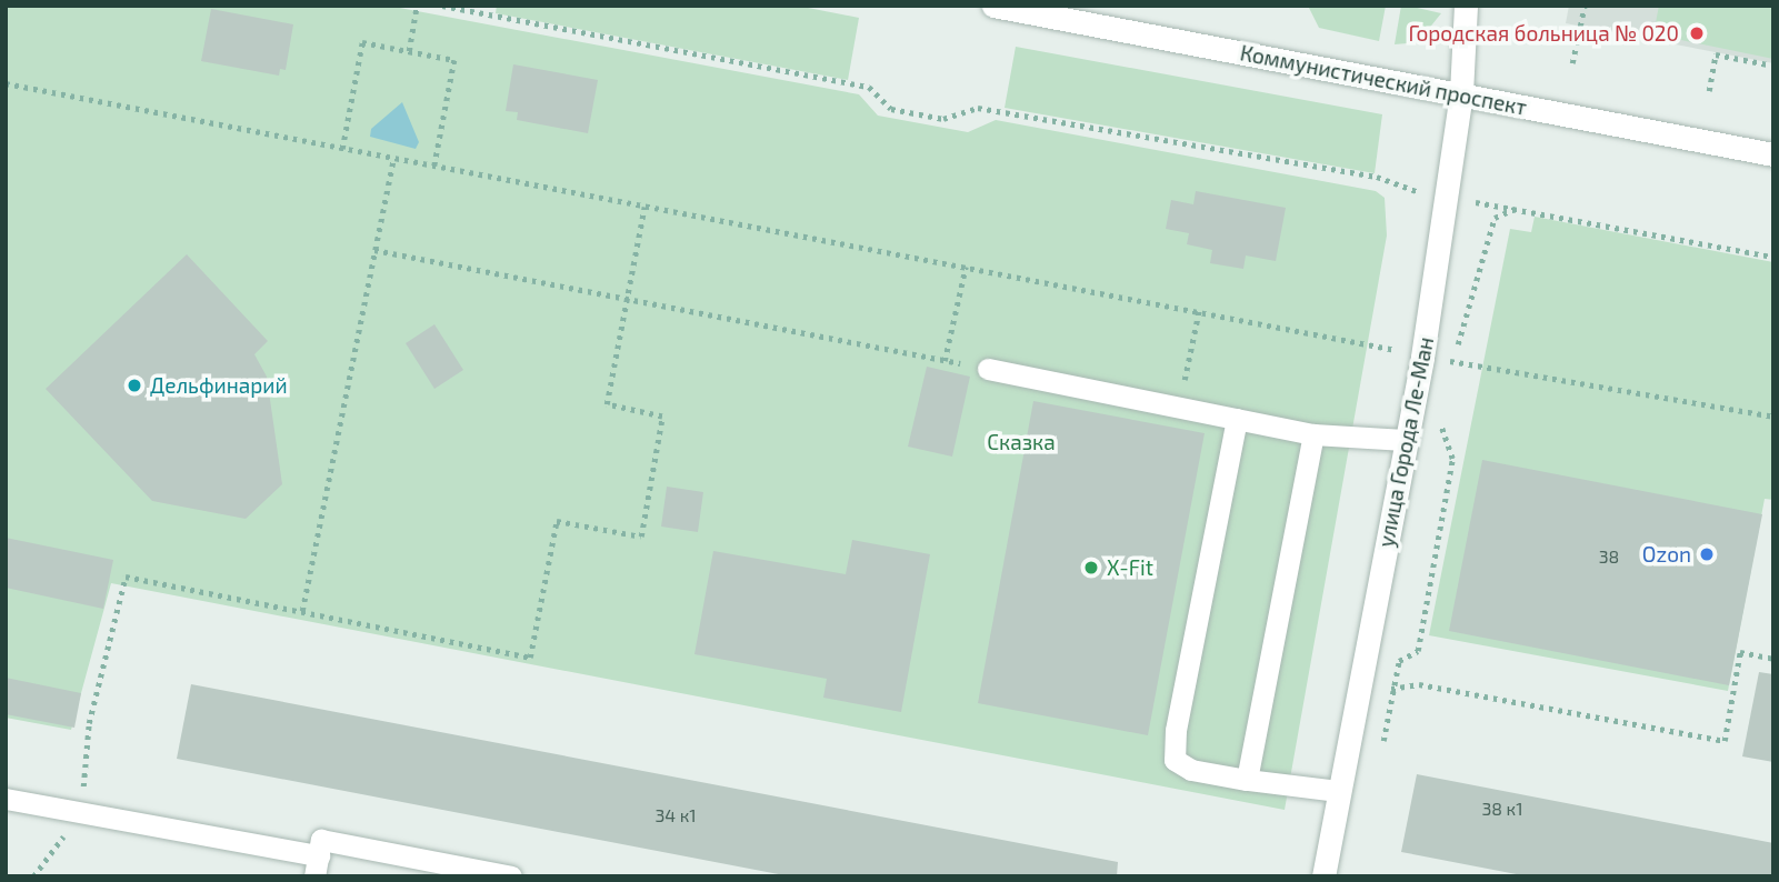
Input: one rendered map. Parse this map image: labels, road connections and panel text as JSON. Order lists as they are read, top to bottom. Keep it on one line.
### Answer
{"streets":{"street":["Коммунистический проспект","улица Города Ле-Ман"]},"crossings":[["Коммунистический проспект","улица Города Ле-Ман"]],"parks":["Сказка"],"places":["Городская больница № 020","Дельфинарий","Ozon","X-Fit"],"house_numbers":["38","38 к1","34 к1"]}
